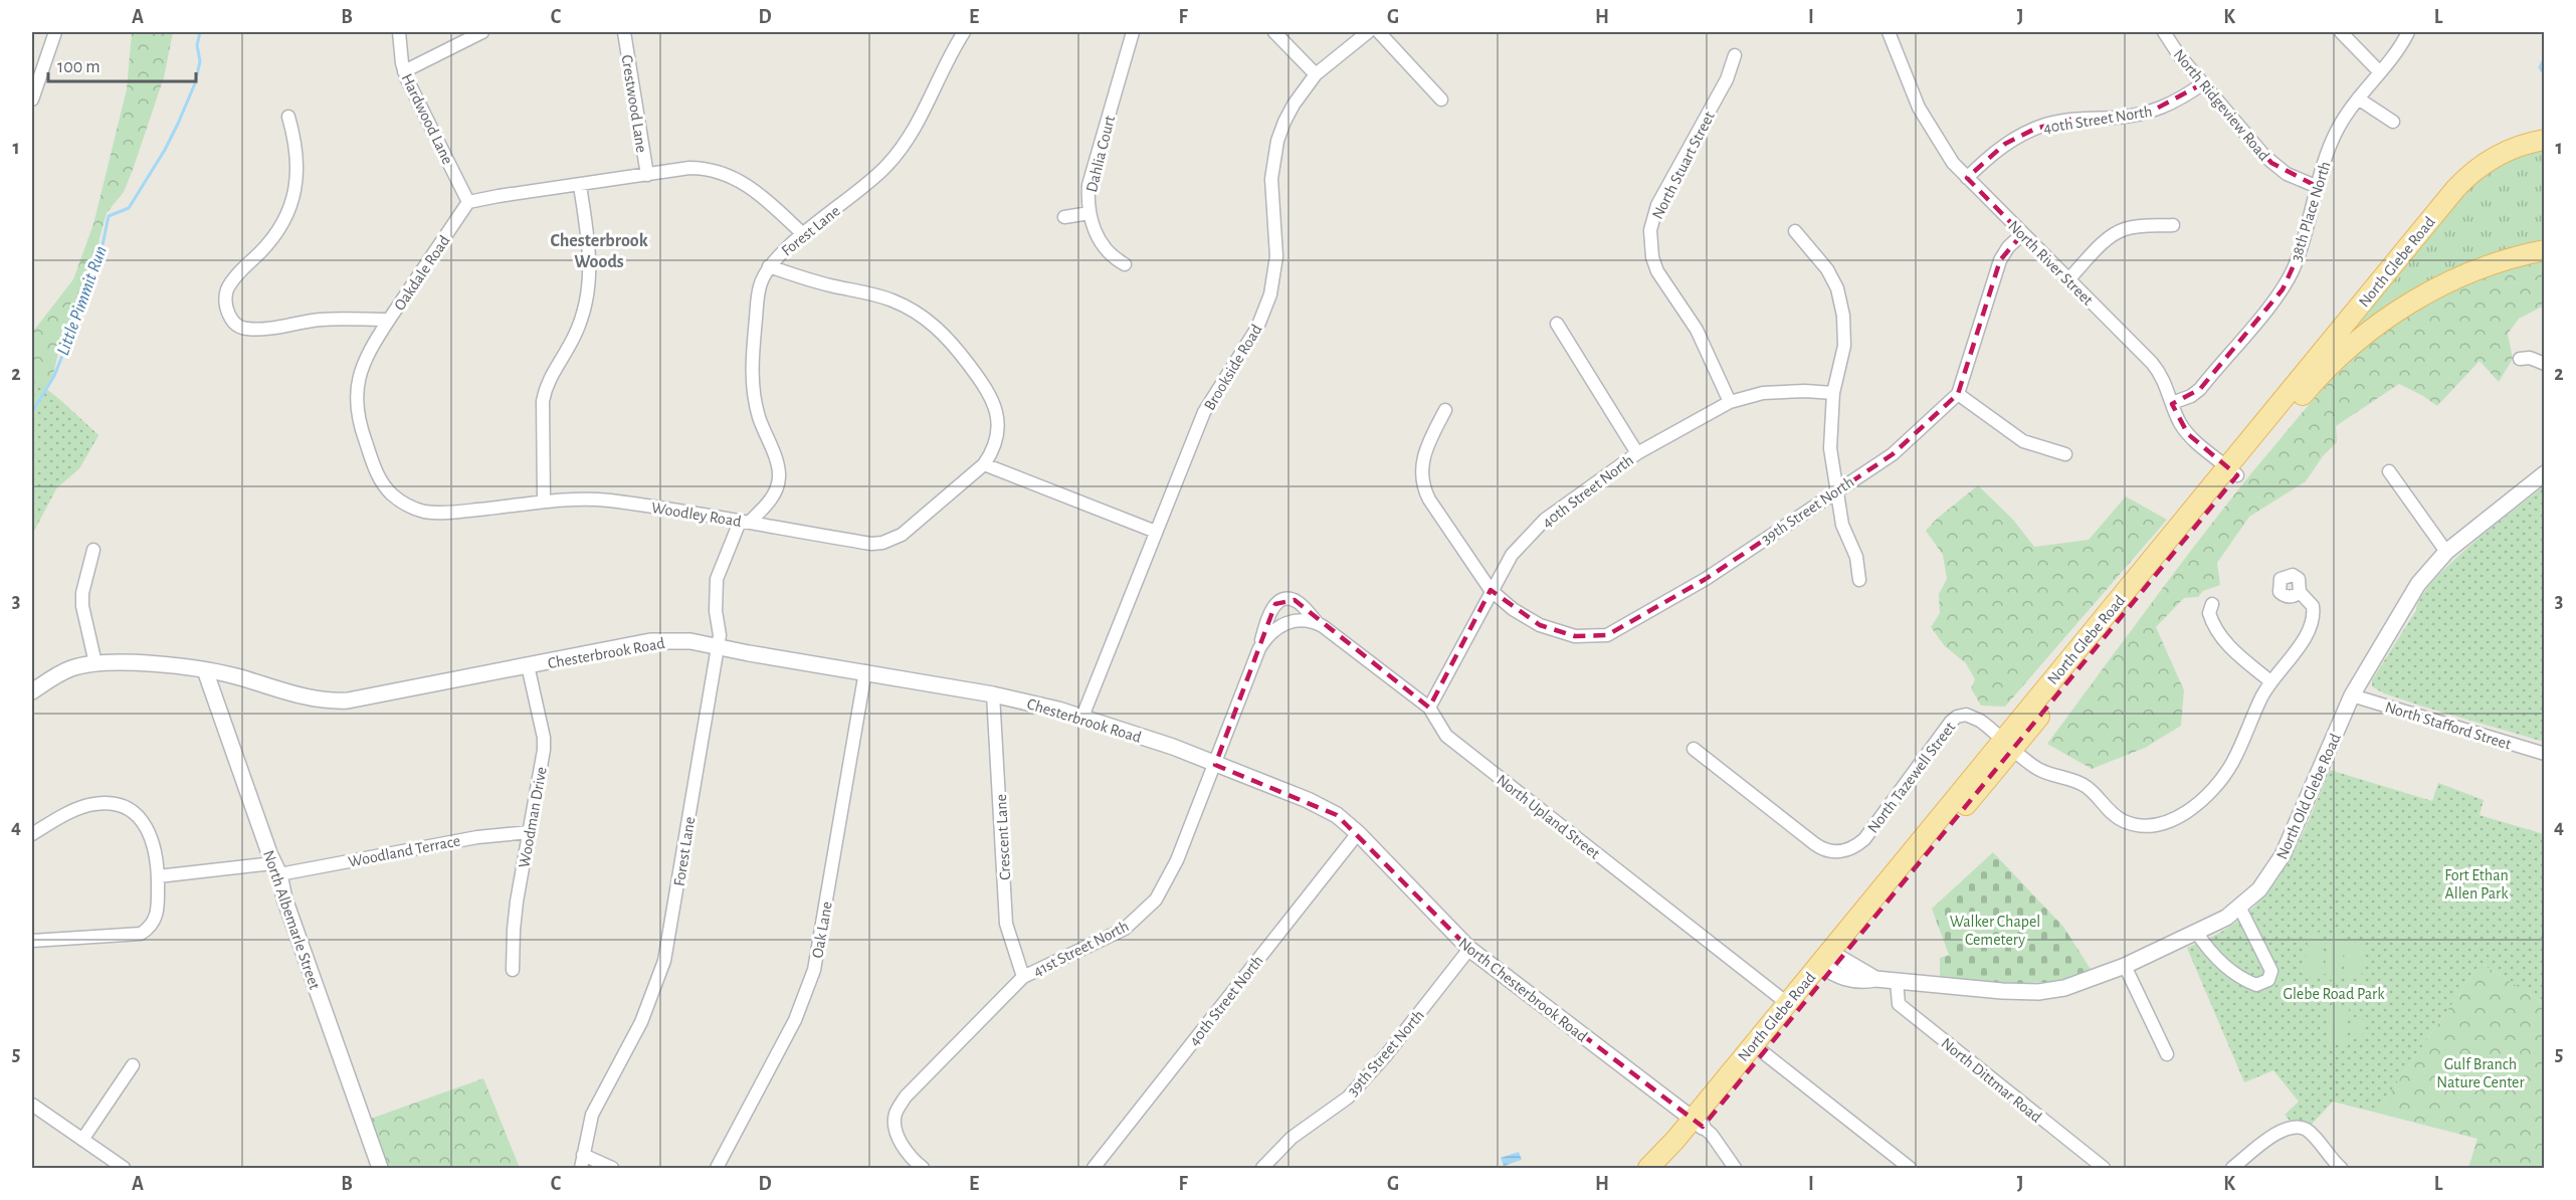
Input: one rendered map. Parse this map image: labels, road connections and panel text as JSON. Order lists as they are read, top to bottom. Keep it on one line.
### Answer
{"streets":{"main road":["North Glebe Road"],"street":["Crestwood Lane","North Ridgeview Road","Hardwood Lane","40th Street North","Dahlia Court","North Stuart Street","38th Place North","Forest Lane","North River Street","Oakdale Road","Brookside Road","39th Street North","Woodley Road","Chesterbrook Road","North Stafford Street","North Tazewell Street","North Old Glebe Road","North Upland Street","Woodman Drive","Crescent Lane","Woodland Terrace","North Albemarle Street","Oak Lane","41st Street North","North Chesterbrook Road","North Dittmar Road"]},"crossings":[["North Ridgeview Road","40th Street North"],["North Ridgeview Road","38th Place North"],["Hardwood Lane","Oakdale Road"],["40th Street North","North Stuart Street"],["40th Street North","North River Street"],["40th Street North","39th Street North"],["40th Street North","North Upland Street"],["40th Street North","North Chesterbrook Road"],["38th Place North","North River Street"],["Forest Lane","Woodley Road"],["Forest Lane","Chesterbrook Road"],["North Glebe Road","North River Street"],["North Glebe Road","North Tazewell Street"],["North Glebe Road","North Old Glebe Road"],["North Glebe Road","North Upland Street"],["North Glebe Road","North Chesterbrook Road"],["North River Street","39th Street North"],["Oakdale Road","Woodley Road"],["Brookside Road","Chesterbrook Road"],["39th Street North","North Chesterbrook Road"],["Chesterbrook Road","Woodman Drive"],["Chesterbrook Road","Crescent Lane"],["Chesterbrook Road","North Albemarle Street"],["Chesterbrook Road","Oak Lane"],["Chesterbrook Road","41st Street North"],["Chesterbrook Road","North Chesterbrook Road"],["North Stafford Street","North Old Glebe Road"],["North Old Glebe Road","North Dittmar Road"],["North Upland Street","41st Street North"],["Woodman Drive","Woodland Terrace"],["Crescent Lane","41st Street North"],["Woodland Terrace","North Albemarle Street"],["41st Street North","North Chesterbrook Road"]],"districts":["Chesterbrook Woods"],"water":["Little Pimmit Run"],"parks":["Fort Ethan Allen Park","Walker Chapel Cemetery","Glebe Road Park","Gulf Branch Nature Center"],"scale_bar":"100 m","grid":{"columns":["A","B","C","D","E","F","G","H","I","J","K","L"],"rows":["1","2","3","4","5"]}}
